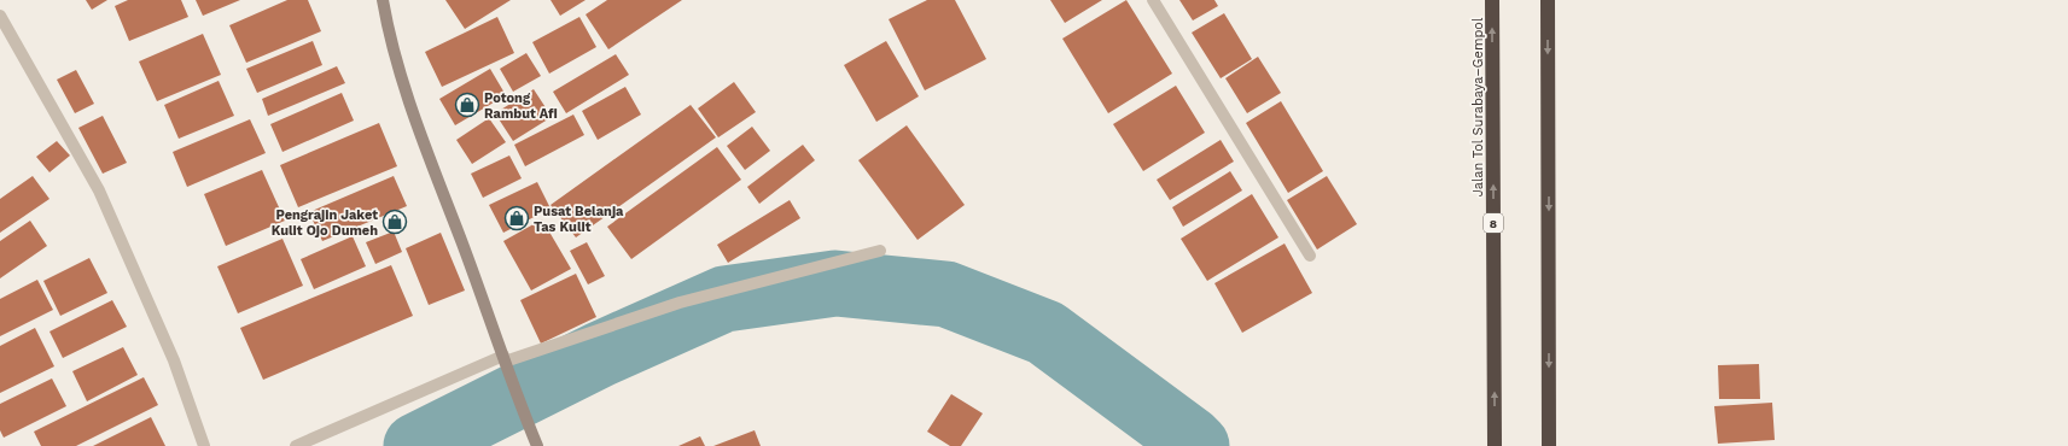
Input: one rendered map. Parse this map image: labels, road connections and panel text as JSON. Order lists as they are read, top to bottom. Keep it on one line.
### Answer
{"streets":{"highway":["Jalan Tol Surabaya–Gempol","8"]},"places":{"shop":["Potong Rambut Afi","Pusat Belanja Tas Kulit","Pengrajin Jaket Kulit Ojo Dumeh"]}}
